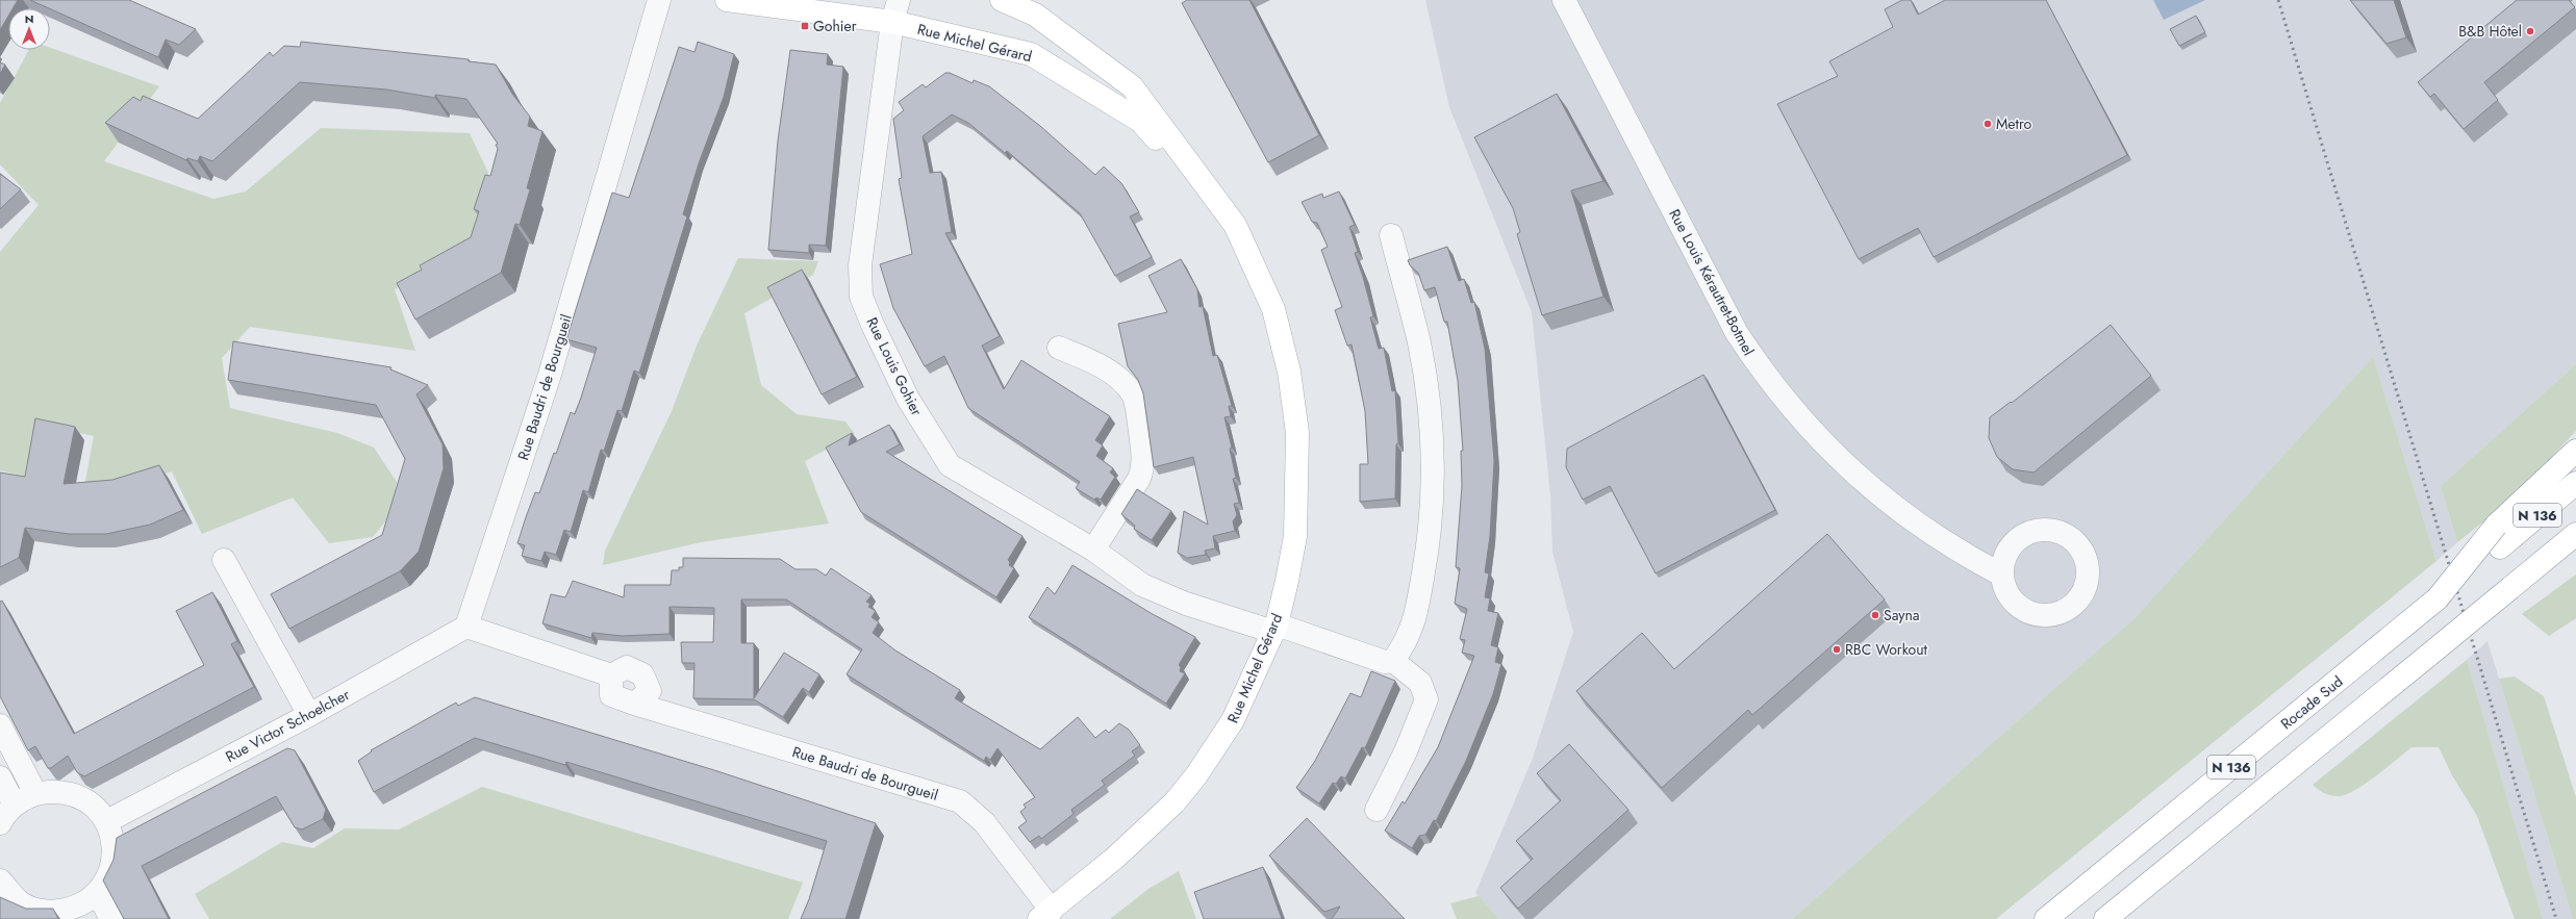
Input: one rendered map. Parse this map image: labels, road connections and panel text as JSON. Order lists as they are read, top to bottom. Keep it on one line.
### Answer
{"streets":{"main road":["Rue Michel Gérard","N 136","Rocade Sud"],"street":["Rue Louis Kérautret-Botmel","Rue Louis Gohier","Rue Baudri de Bourgueil","Rue Victor Schoelcher"]},"crossings":[["Rue Michel Gérard","Rue Louis Gohier"],["Rue Michel Gérard","Rue Baudri de Bourgueil"],["Rue Baudri de Bourgueil","Rue Victor Schoelcher"]],"places":{"transit":["Gohier"],"other":["B&B Hôtel","Metro","Sayna","RBC Workout"]},"north":"top"}
